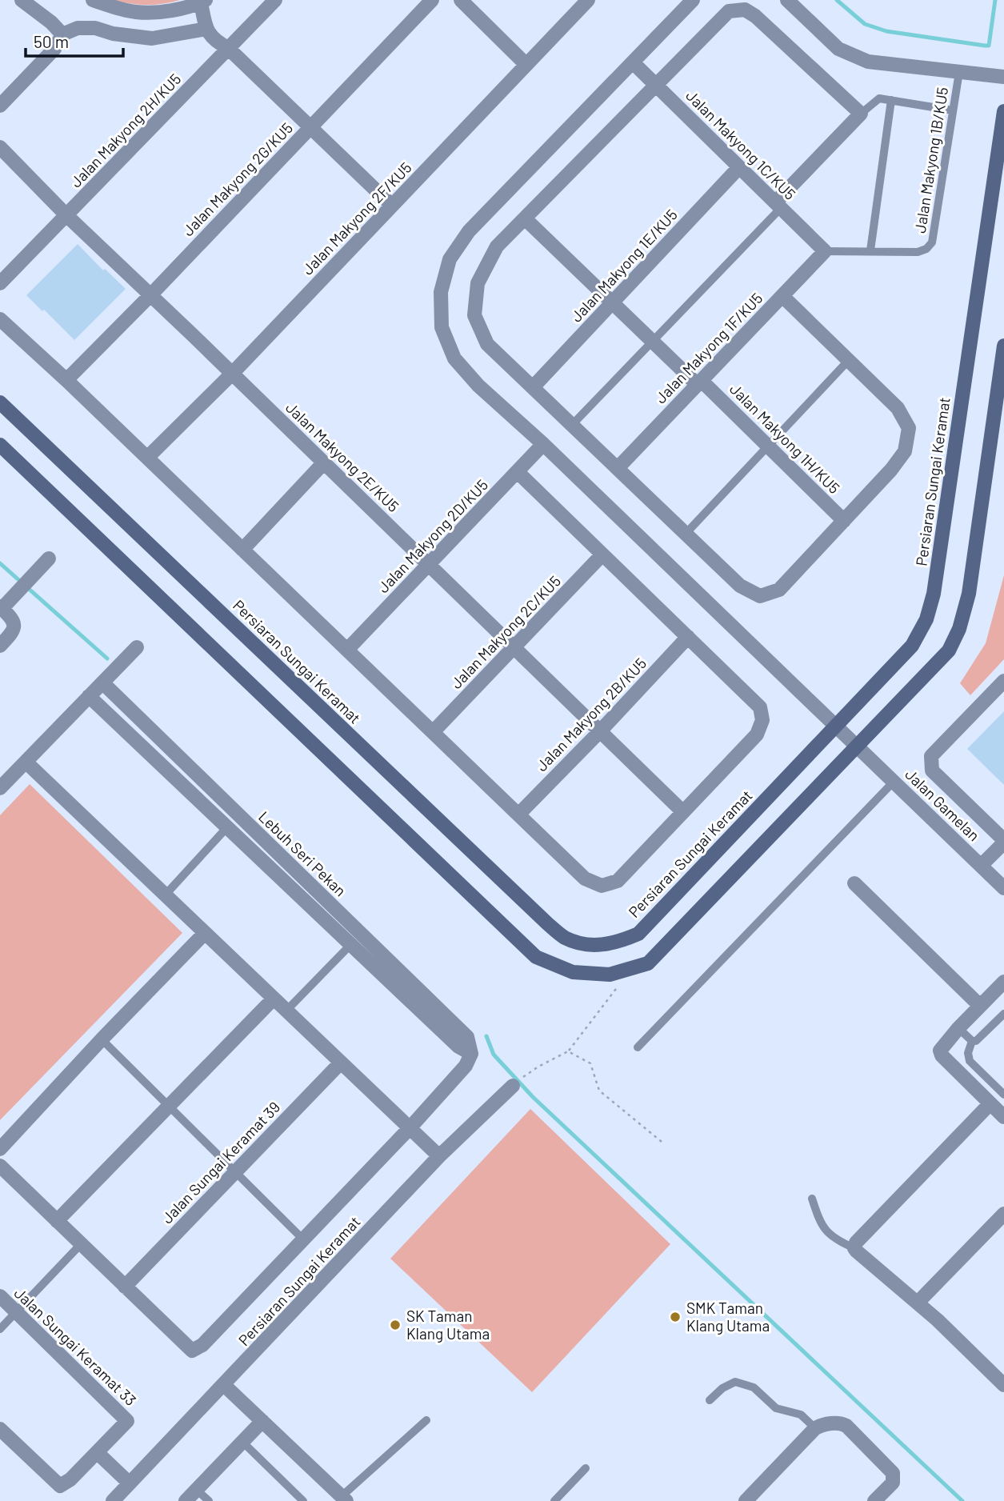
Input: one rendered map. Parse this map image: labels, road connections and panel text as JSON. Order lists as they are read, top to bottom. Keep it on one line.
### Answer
{"streets":{"street":["Jalan Makyong 2H/KU5","Jalan Makyong 1C/KU5","Jalan Makyong 2G/KU5","Jalan Makyong 2F/KU5","Jalan Makyong 1E/KU5","Jalan Makyong 1F/KU5","Jalan Makyong 1H/KU5","Jalan Makyong 2E/KU5","Persiaran Sungai Keramat","Jalan Makyong 2D/KU5","Jalan Makyong 2C/KU5","Jalan Makyong 2B/KU5","Jalan Gamelan","Lebuh Seri Pekan","Jalan Sungai Keramat 39","Jalan Sungai Keramat 33"],"lane":["Jalan Makyong 1B/KU5"]},"crossings":[["Jalan Makyong 2H/KU5","Jalan Makyong 2E/KU5"],["Jalan Makyong 1C/KU5","Jalan Makyong 1B/KU5"],["Jalan Makyong 1C/KU5","Jalan Makyong 1E/KU5"],["Jalan Makyong 1C/KU5","Jalan Makyong 1F/KU5"],["Jalan Makyong 1C/KU5","Jalan Gamelan"],["Jalan Makyong 1B/KU5","Jalan Makyong 1F/KU5"],["Jalan Makyong 2G/KU5","Jalan Makyong 2E/KU5"],["Jalan Makyong 2F/KU5","Jalan Makyong 2E/KU5"],["Jalan Makyong 1E/KU5","Jalan Makyong 1H/KU5"],["Jalan Makyong 1F/KU5","Jalan Makyong 1H/KU5"],["Jalan Makyong 2E/KU5","Jalan Makyong 2D/KU5"],["Jalan Makyong 2E/KU5","Jalan Makyong 2C/KU5"],["Jalan Makyong 2E/KU5","Jalan Makyong 2B/KU5"],["Persiaran Sungai Keramat","Jalan Gamelan"],["Jalan Makyong 2D/KU5","Jalan Gamelan"]],"places":["SMK Taman Klang Utama","SK Taman Klang Utama"],"scale_bar":"50 m"}
